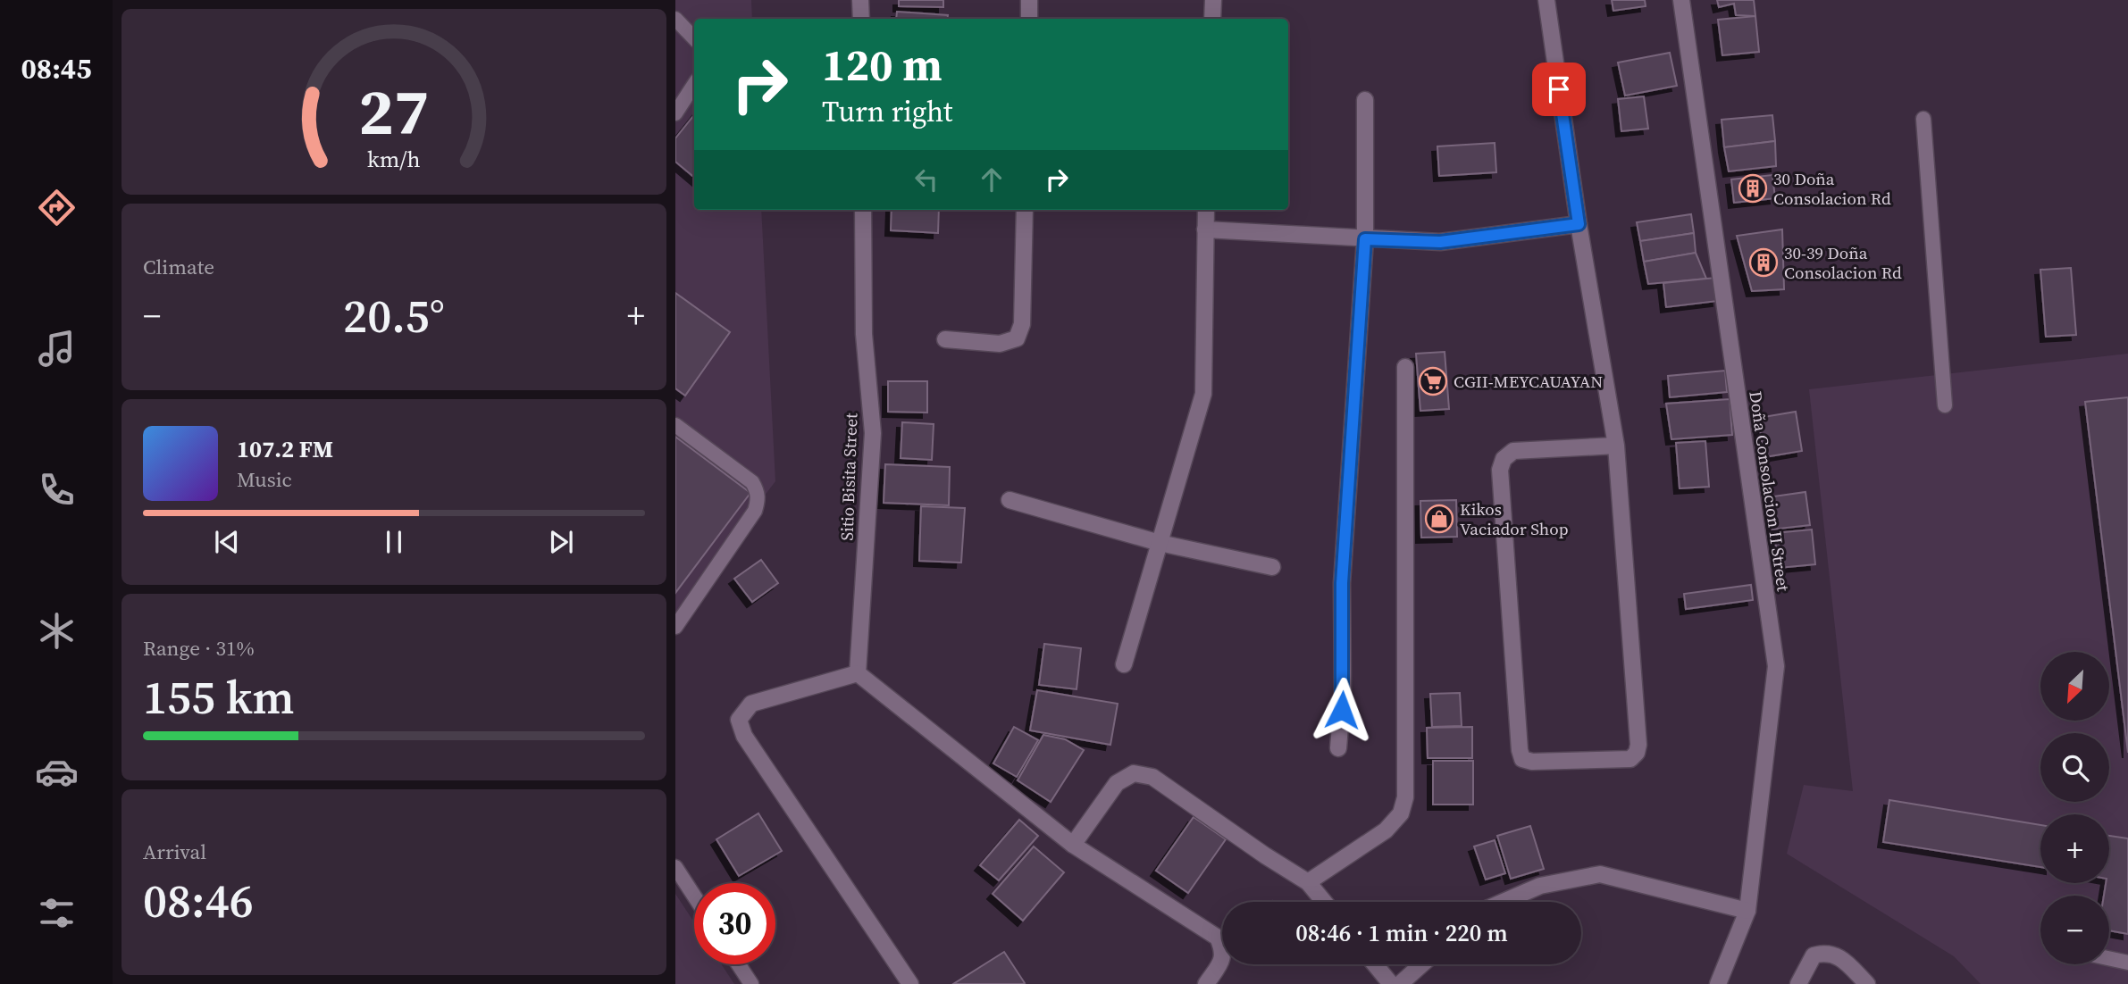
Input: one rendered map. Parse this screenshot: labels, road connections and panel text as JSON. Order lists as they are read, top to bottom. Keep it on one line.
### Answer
{"streets":{"street":["Sitio Bisita Street","Doña Consolacion II Street"]},"places":{"building":["30 Doña Consolacion Rd","30-39 Doña Consolacion Rd"],"supermarket":["CGII-MEYCAUAYAN"],"shop":["Kikos Vaciador Shop"]},"north":"bottom left","page":{"tabs":"08:45","turn":["120 m","Turn right"],"tile":["Climate",["Range · 31%","155 km"],["Arrival","08:46"]],"heat":["−","20.5°","+"],"song":["107.2 FM","Music"],"map_buttons":["+","−"],"limit":"30","trip":"08:46 · 1 min · 220 m","gauge":["27","km/h"]}}
